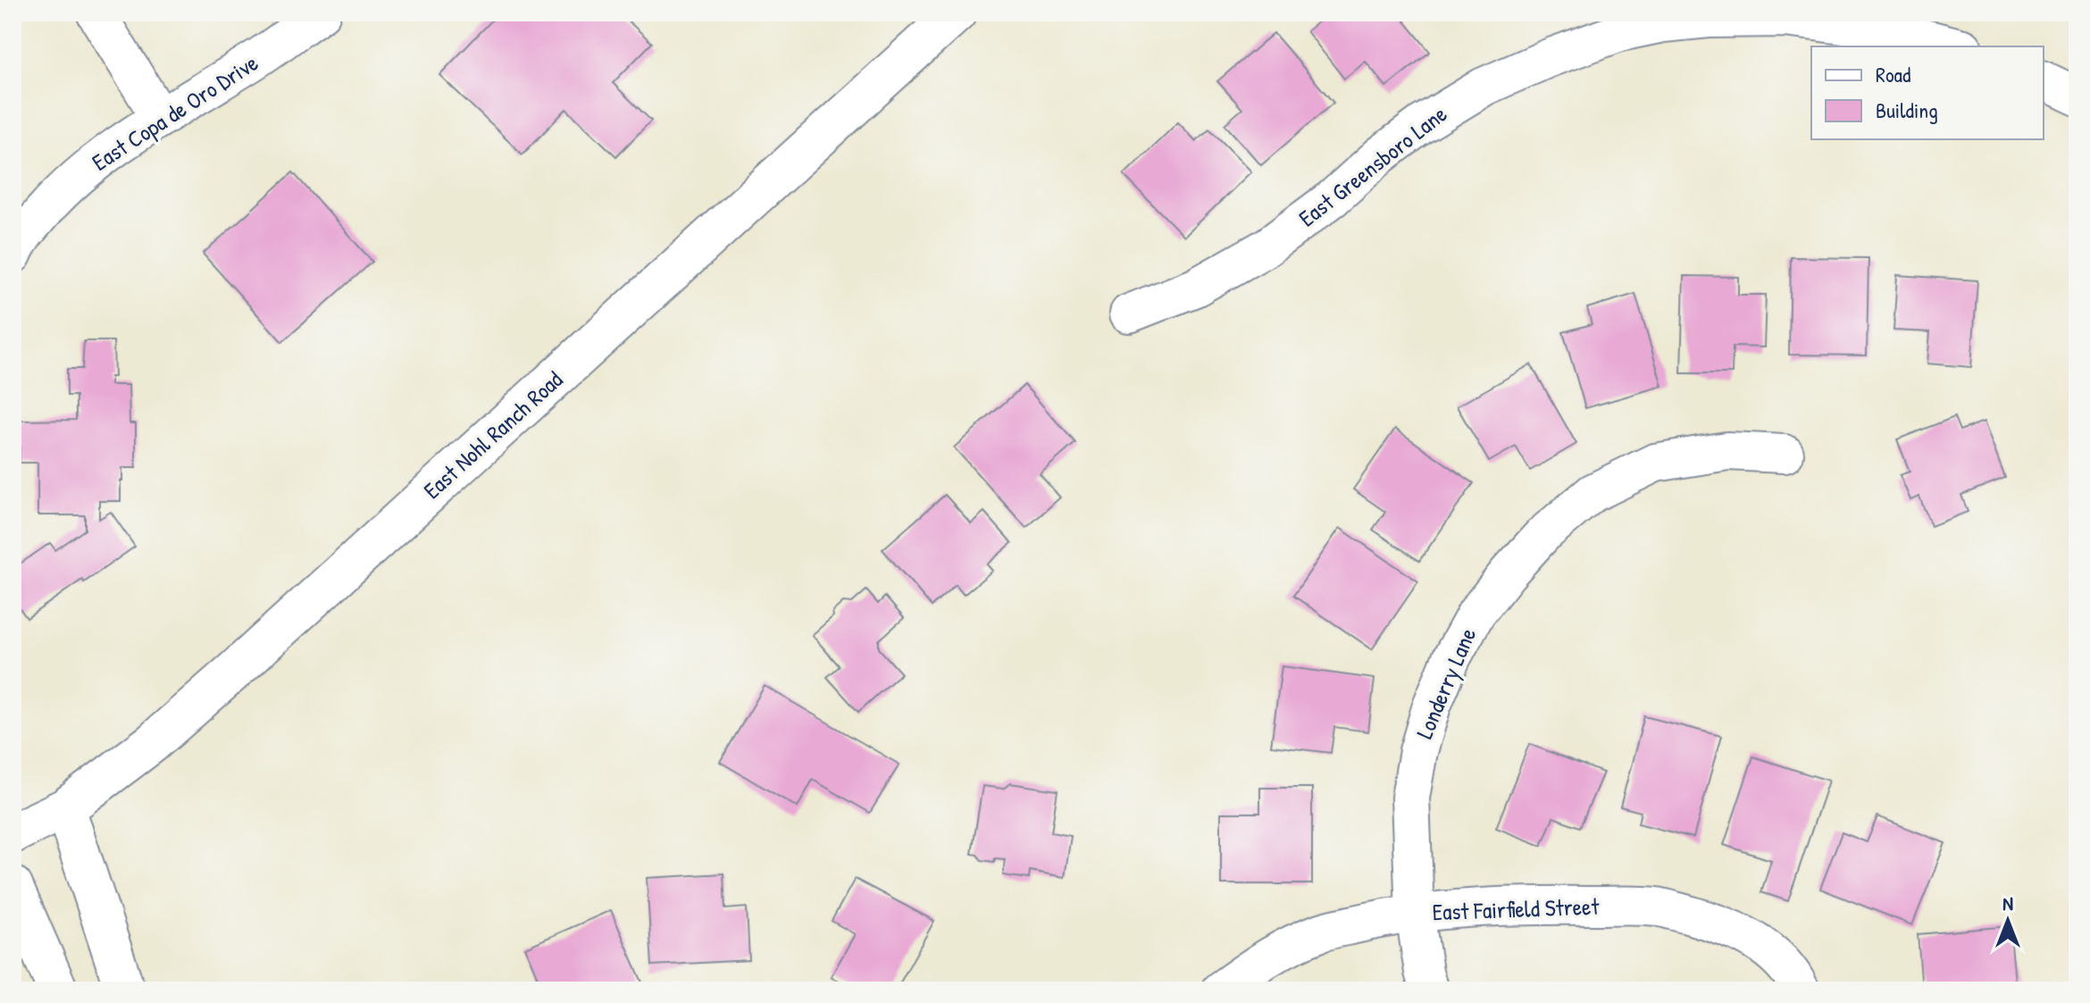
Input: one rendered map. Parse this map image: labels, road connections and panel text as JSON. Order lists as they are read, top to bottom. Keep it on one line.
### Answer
{"streets":{"main road":["East Nohl Ranch Road"],"street":["East Copa de Oro Drive","East Greensboro Lane","Londerry Lane","East Fairfield Street"]},"crossings":[["Londerry Lane","East Fairfield Street"]],"legend":["Road","Building"],"north":"top"}
